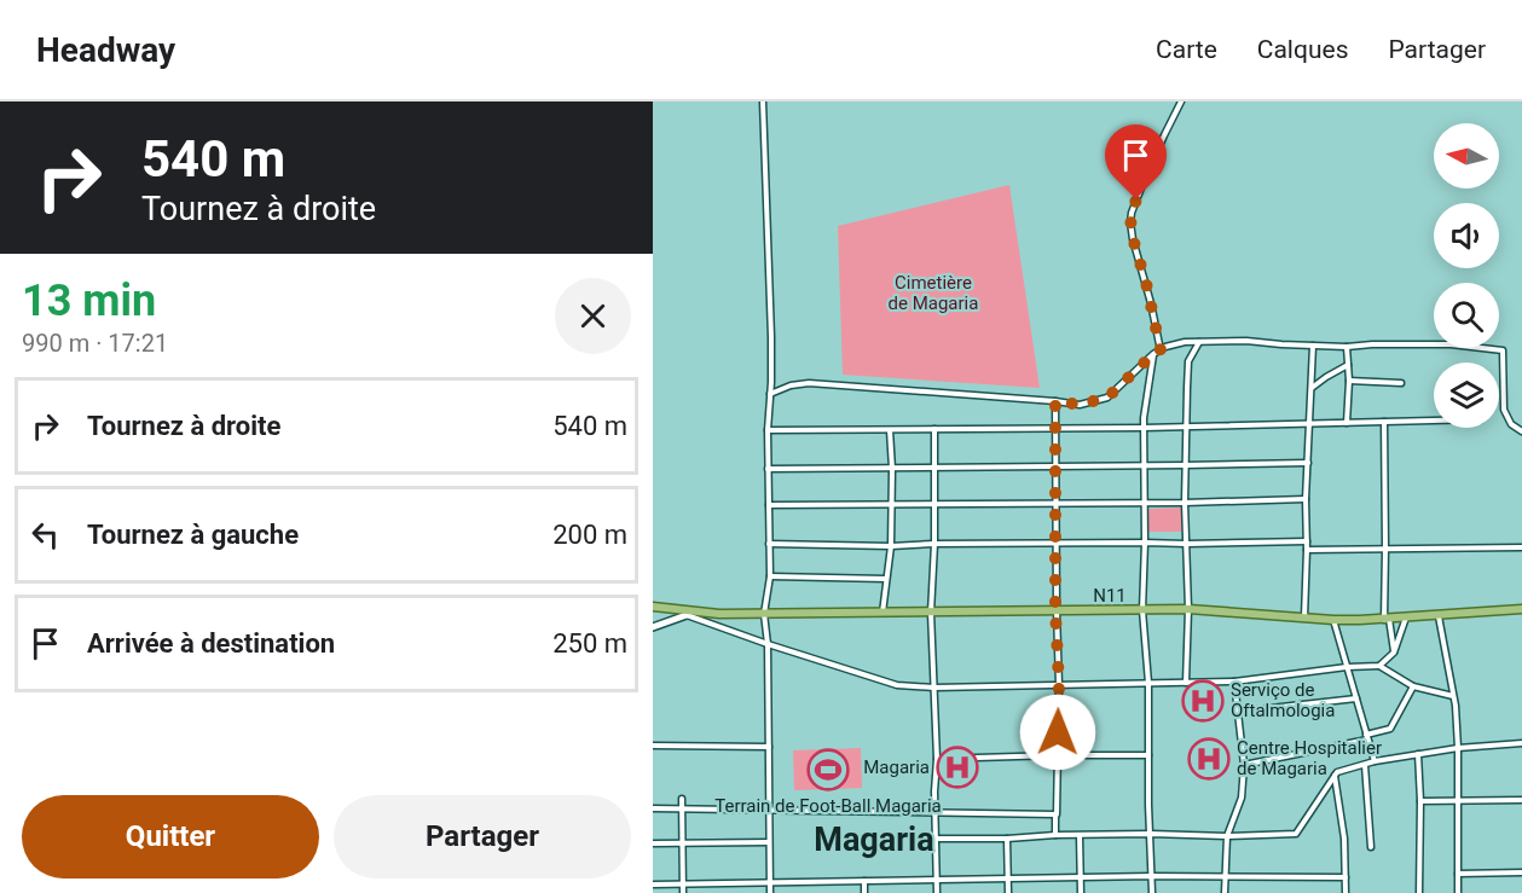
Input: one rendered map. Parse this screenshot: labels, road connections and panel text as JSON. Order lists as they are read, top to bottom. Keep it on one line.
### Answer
{"streets":{"main road":["N11"]},"districts":["Magaria"],"parks":["Cimetière de Magaria"],"places":{"hospital":["Serviço de Oftalmologia","Centre Hospitalier de Magaria","Magaria"],"sports":["Terrain de Foot-Ball Magaria"]},"north":"left","page":{"header":"Headway","nav":["Carte","Calques","Partager"],"turn":["540 m","Tournez à droite"],"heading":["13 min","990 m · 17:21"],"list":[{"name":"Tournez à droite","value":"540 m"},{"name":"Tournez à gauche","value":"200 m"},{"name":"Arrivée à destination","value":"250 m"}],"buttons":["Quitter","Partager"]}}
